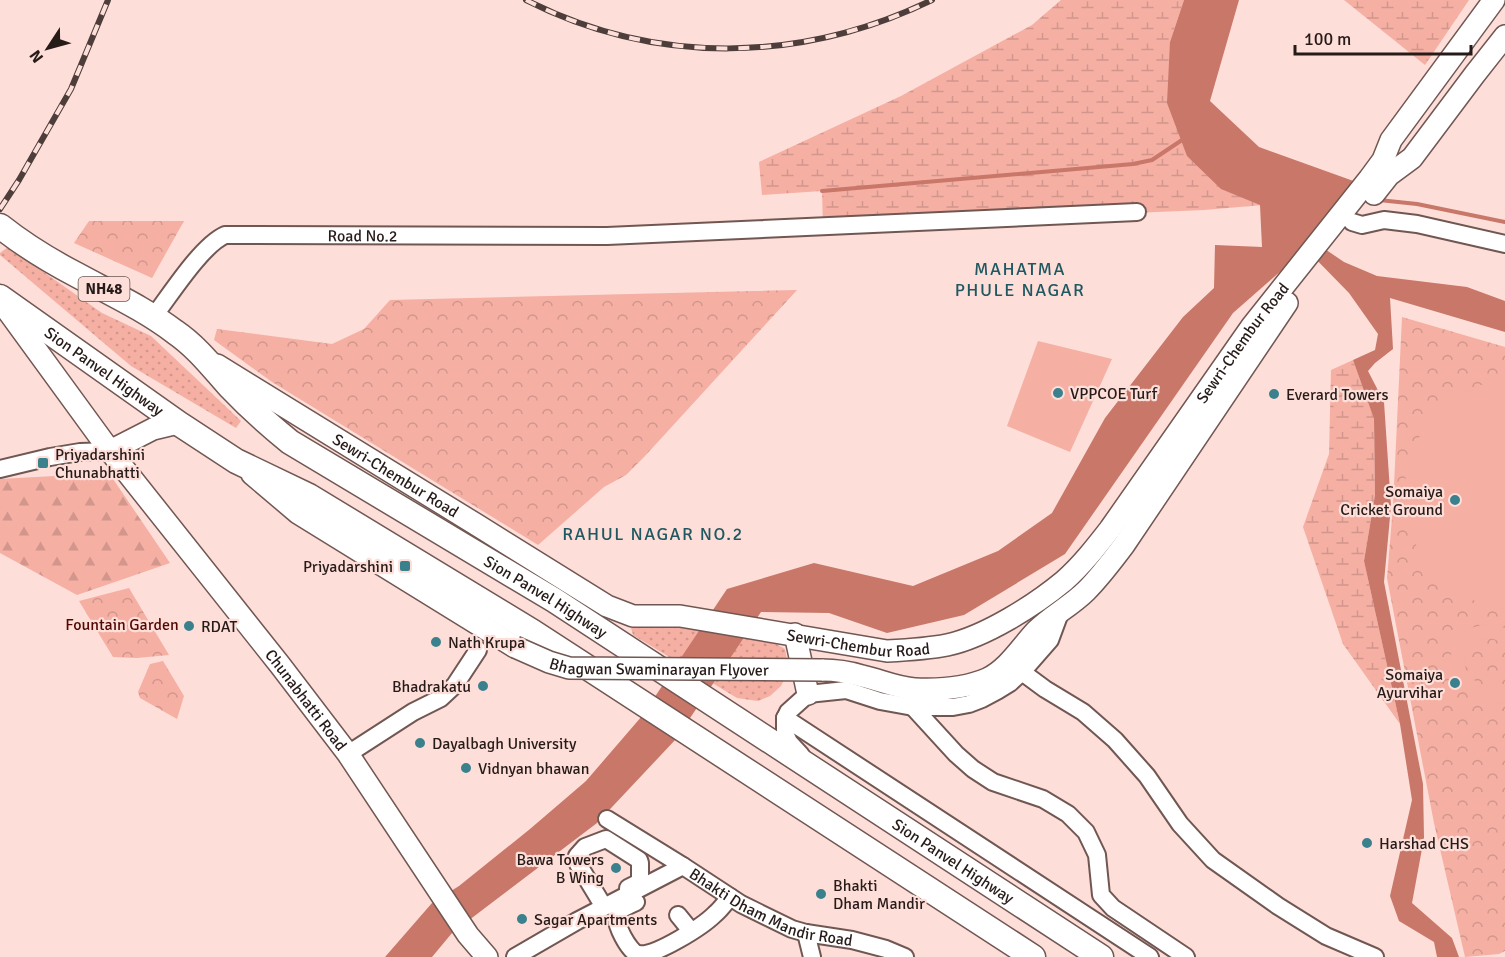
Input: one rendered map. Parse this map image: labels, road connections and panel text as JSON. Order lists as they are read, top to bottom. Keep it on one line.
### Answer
{"streets":{"highway":["NH48","Sion Panvel Highway"],"main road":["Sewri-Chembur Road","Bhagwan Swaminarayan Flyover","Chunabhatti Road"],"street":["Road No.2","Bhakti Dham Mandir Road"]},"crossings":[["Road No.2","Sion Panvel Highway"],["Sewri-Chembur Road","Sion Panvel Highway"],["Sewri-Chembur Road","Bhagwan Swaminarayan Flyover"],["Sion Panvel Highway","Bhagwan Swaminarayan Flyover"],["Sion Panvel Highway","Chunabhatti Road"]],"districts":["MAHATMA PHULE NAGAR","RAHUL NAGAR NO.2"],"parks":["Fountain Garden"],"places":{"other":["VPPCOE Turf","Everard Towers","Somaiya Cricket Ground","RDAT","Nath Krupa","Somaiya Ayurvihar","Bhadrakatu","Dayalbagh University","Vidnyan bhawan","Harshad CHS","Bawa Towers B Wing","Bhakti Dham Mandir","Sagar Apartments"],"transit":["Priyadarshini Chunabhatti","Priyadarshini"]},"scale_bar":"100 m","north":"bottom left"}
